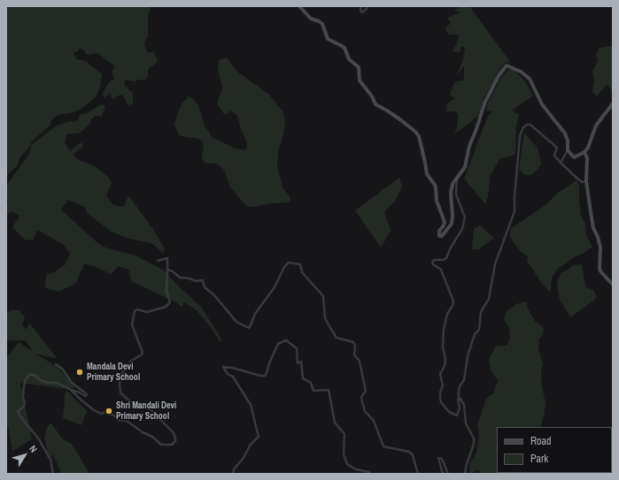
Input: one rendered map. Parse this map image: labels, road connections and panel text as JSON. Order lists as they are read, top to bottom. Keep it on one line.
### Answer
{"places":["Mandala Devi Primary School","Shri Mandali Devi Primary School"],"legend":["Road","Park"],"north":"top right"}
